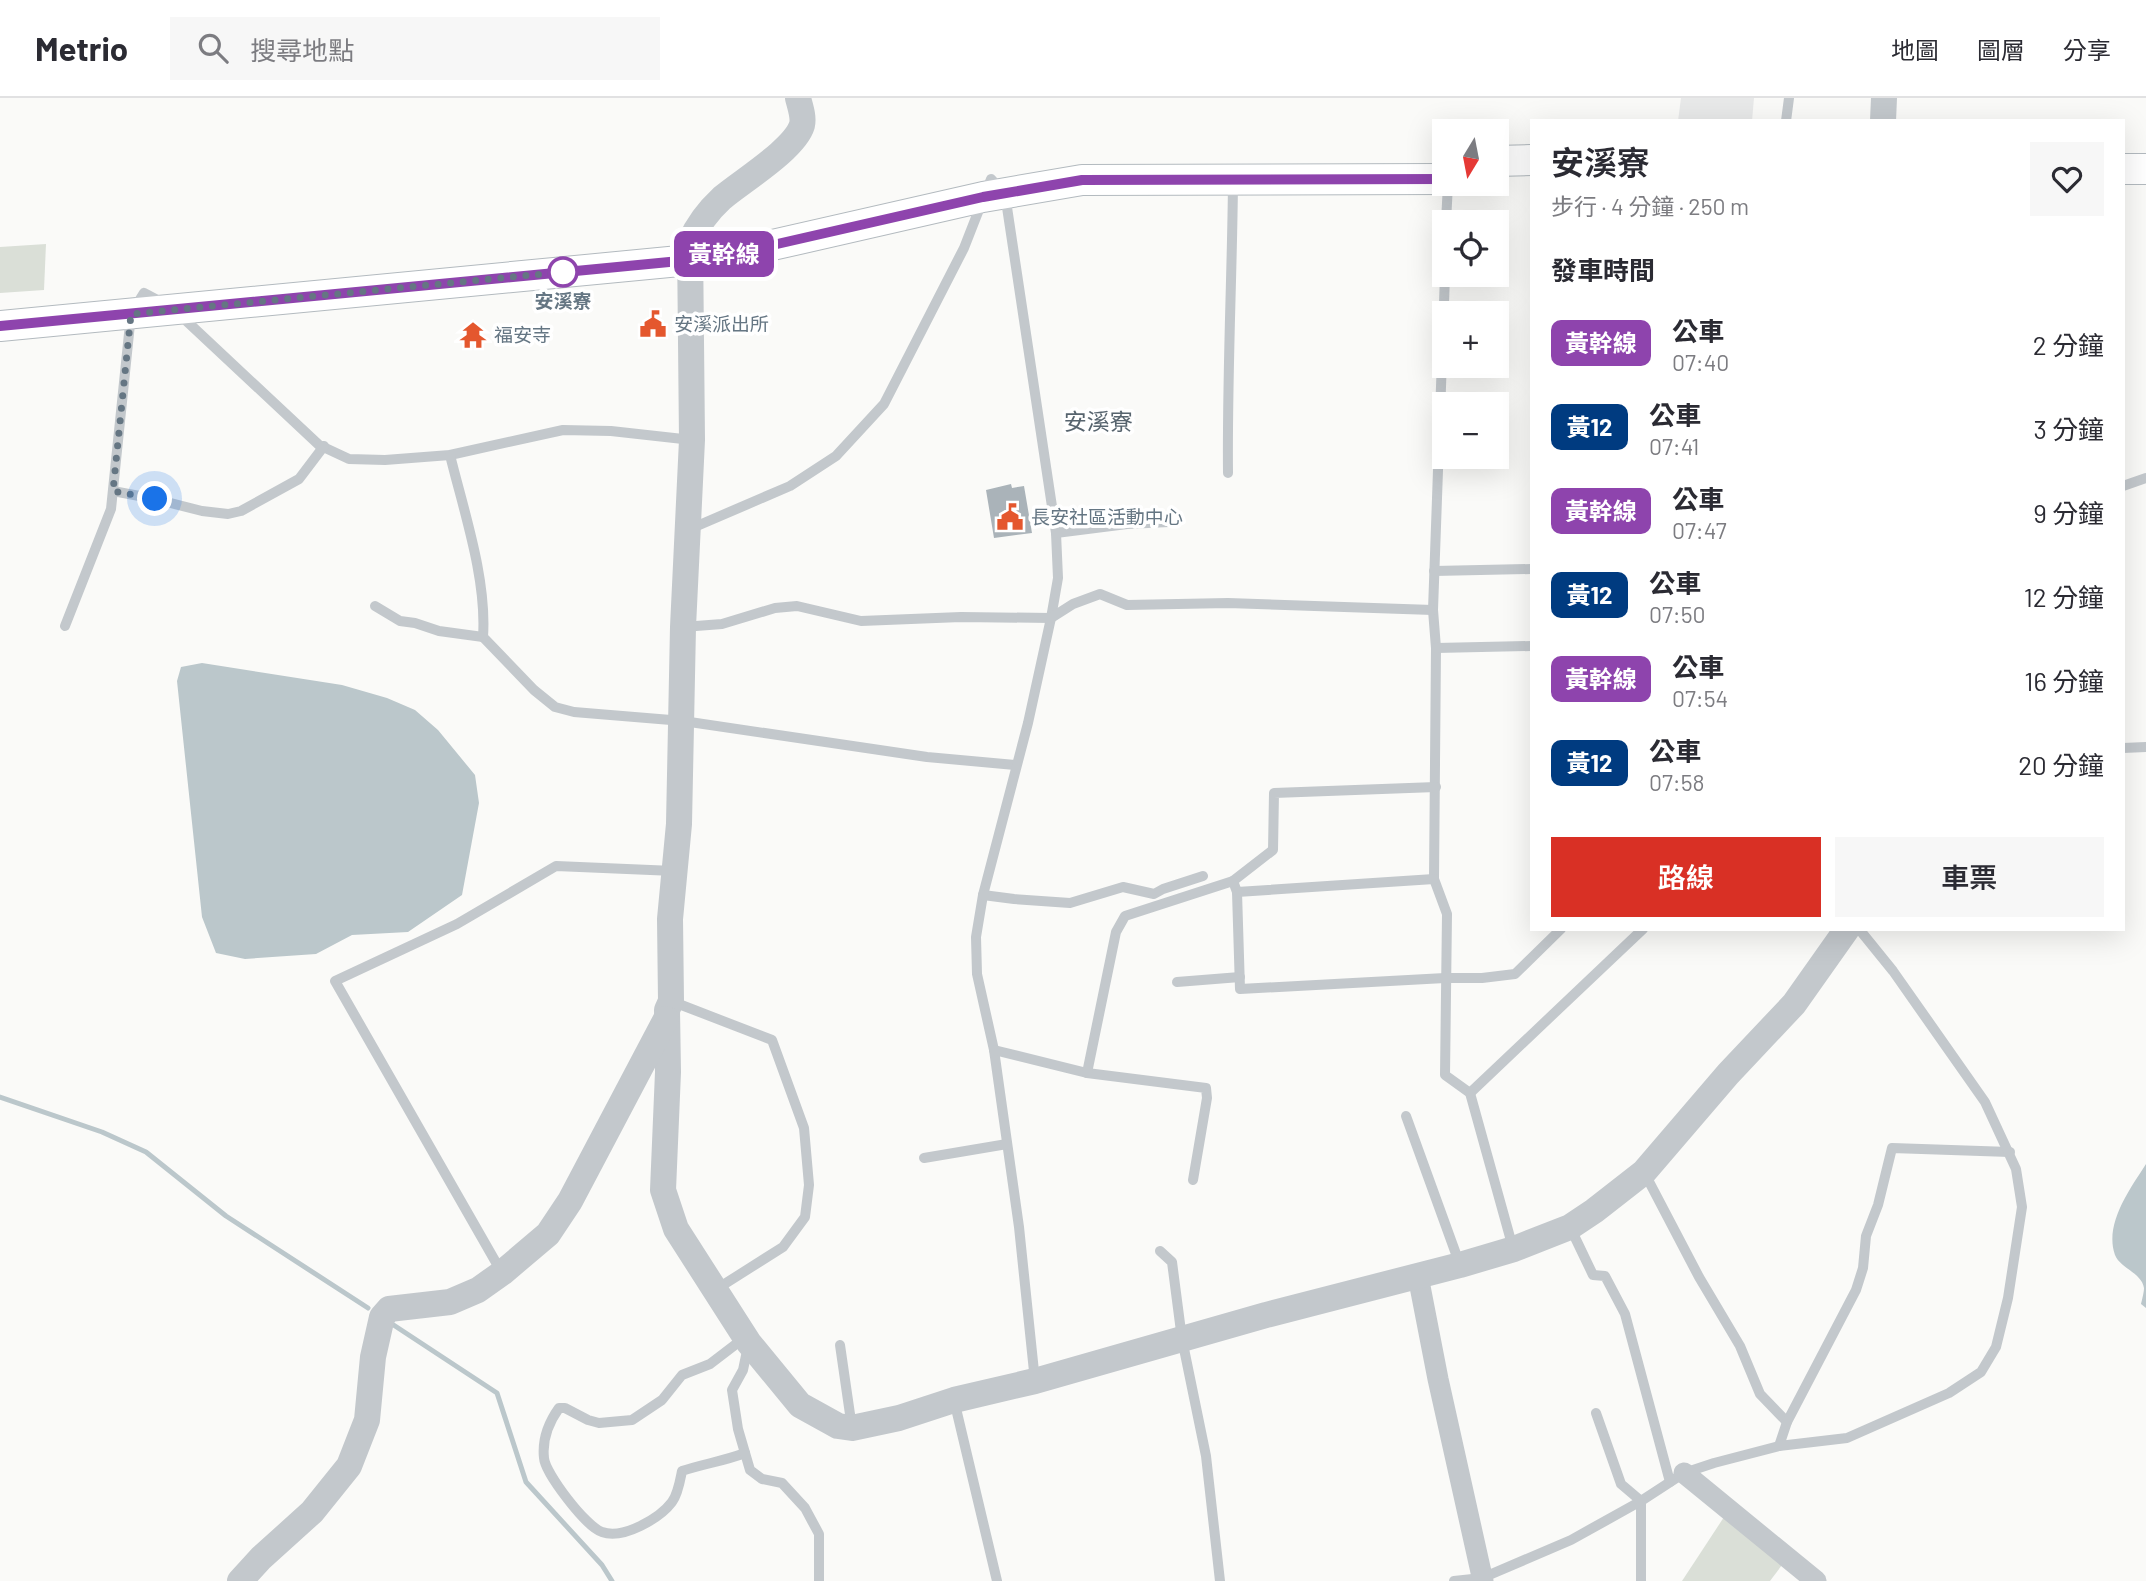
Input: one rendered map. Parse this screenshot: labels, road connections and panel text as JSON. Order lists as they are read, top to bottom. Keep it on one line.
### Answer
{"districts":["安溪寮"],"places":{"other":["安溪寮"],"public building":["安溪派出所","長安社區活動中心"],"temple":["福安寺"]},"lines":["bus line 黃幹線"],"north":"bottom","page":{"header":"Metrio","search":"搜尋地點","nav":["地圖","圖層","分享"],"on_map":"黃幹線","map_buttons":["+","−"],"heading":[["安溪寮","步行 · 4 分鐘 · 250 m"],"發車時間"],"list":[{"mark":"黃幹線","name":"公車","note":"07:40","value":"2 分鐘"},{"mark":"黃12","name":"公車","note":"07:41","value":"3 分鐘"},{"mark":"黃幹線","name":"公車","note":"07:47","value":"9 分鐘"},{"mark":"黃12","name":"公車","note":"07:50","value":"12 分鐘"},{"mark":"黃幹線","name":"公車","note":"07:54","value":"16 分鐘"},{"mark":"黃12","name":"公車","note":"07:58","value":"20 分鐘"}],"buttons":["路線","車票"]}}
